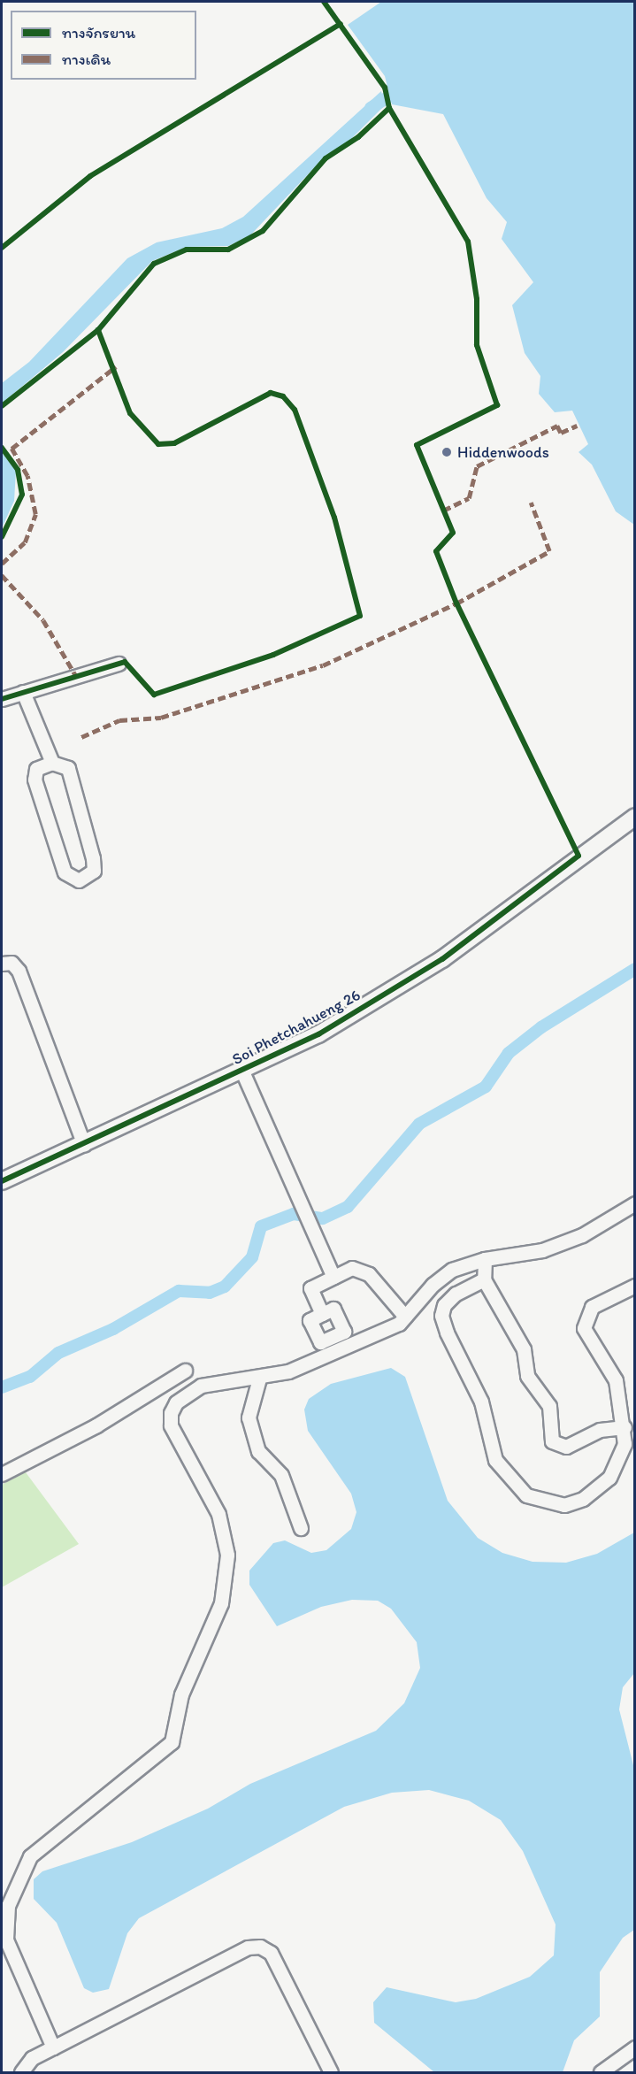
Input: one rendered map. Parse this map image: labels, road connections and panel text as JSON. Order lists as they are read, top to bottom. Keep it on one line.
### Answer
{"streets":{"street":["Soi Phetchahueng 26"]},"places":["Hiddenwoods"],"legend":["ทางจักรยาน","ทางเดิน"]}
